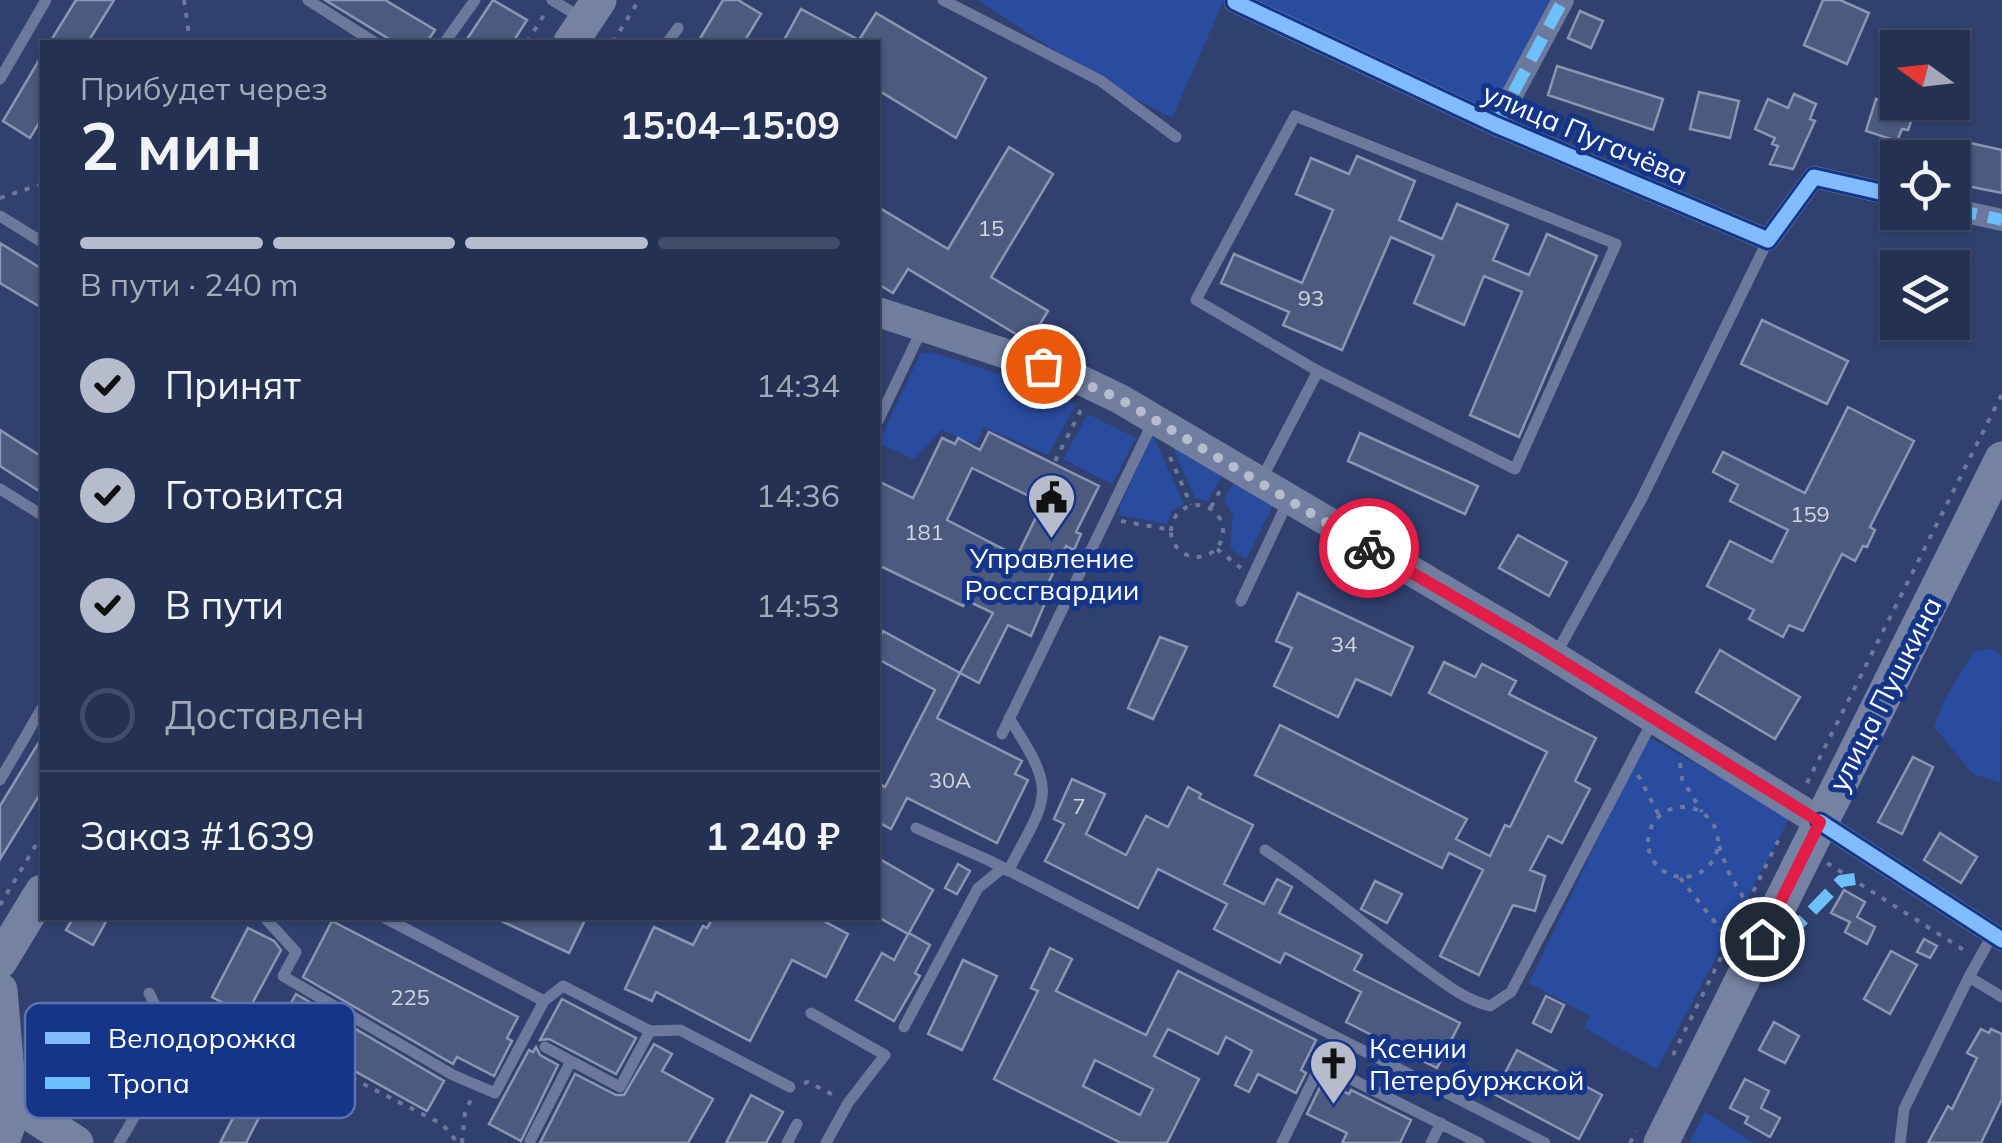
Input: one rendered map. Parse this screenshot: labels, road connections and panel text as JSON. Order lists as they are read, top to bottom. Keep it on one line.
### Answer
{"streets":{"main road":["улица Пушкина"],"street":["улица Пугачёва"]},"places":{"public building":["Управление Россгвардии"],"church":["Ксении Петербуржской"]},"house_numbers":["15","93","159","181","34","30А","7","225"],"legend":["Велодорожка","Тропа"],"north":"left","page":{"heading":["2 мин","Прибудет через","15:04–15:09"],"panel":["Заказ #1639","1 240 ₽"],"bar":"В пути · 240 m","list":[["Принят","14:34"],["Готовится","14:36"],["В пути","14:53"],"Доставлен"]}}
